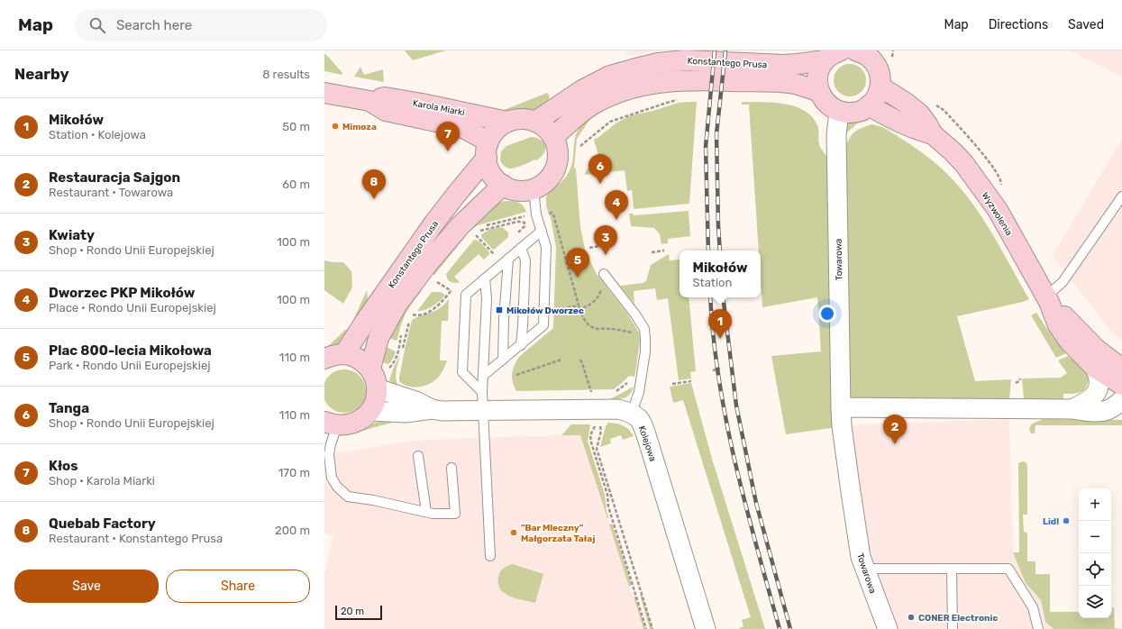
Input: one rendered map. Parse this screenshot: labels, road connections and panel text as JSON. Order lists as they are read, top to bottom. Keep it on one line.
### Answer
{"streets":{"street":["Konstantego Prusa","Karola Miarki","Wyzwolenia","Towarowa","Kolejowa"]},"crossings":[["Konstantego Prusa","Karola Miarki"]],"places":{"other":["Mimoza","Lidl","\"Bar Mleczny\" Małgorzata Tałaj","CONER Electronic"],"transit":["Mikołów Dworzec"]},"scale_bar":"20 m","page":{"header":"Map","search":"Search here","nav":["Map","Directions","Saved"],"heading":["Nearby","8 results"],"list":[{"mark":"1","name":"Mikołów","note":"Station · Kolejowa","value":"50 m"},{"mark":"2","name":"Restauracja Sajgon","note":"Restaurant · Towarowa","value":"60 m"},{"mark":"3","name":"Kwiaty","note":"Shop · Rondo Unii Europejskiej","value":"100 m"},{"mark":"4","name":"Dworzec PKP Mikołów","note":"Place · Rondo Unii Europejskiej","value":"100 m"},{"mark":"5","name":"Plac 800-lecia Mikołowa","note":"Park · Rondo Unii Europejskiej","value":"110 m"},{"mark":"6","name":"Tanga","note":"Shop · Rondo Unii Europejskiej","value":"110 m"},{"mark":"7","name":"Kłos","note":"Shop · Karola Miarki","value":"170 m"},{"mark":"8","name":"Quebab Factory","note":"Restaurant · Konstantego Prusa","value":"200 m"}],"pins":["7","6","8","4","3","5","1","2"],"popup":["Mikołów","Station"],"map_buttons":["+","−"],"buttons":["Save","Share"],"scale":"20 m"}}
